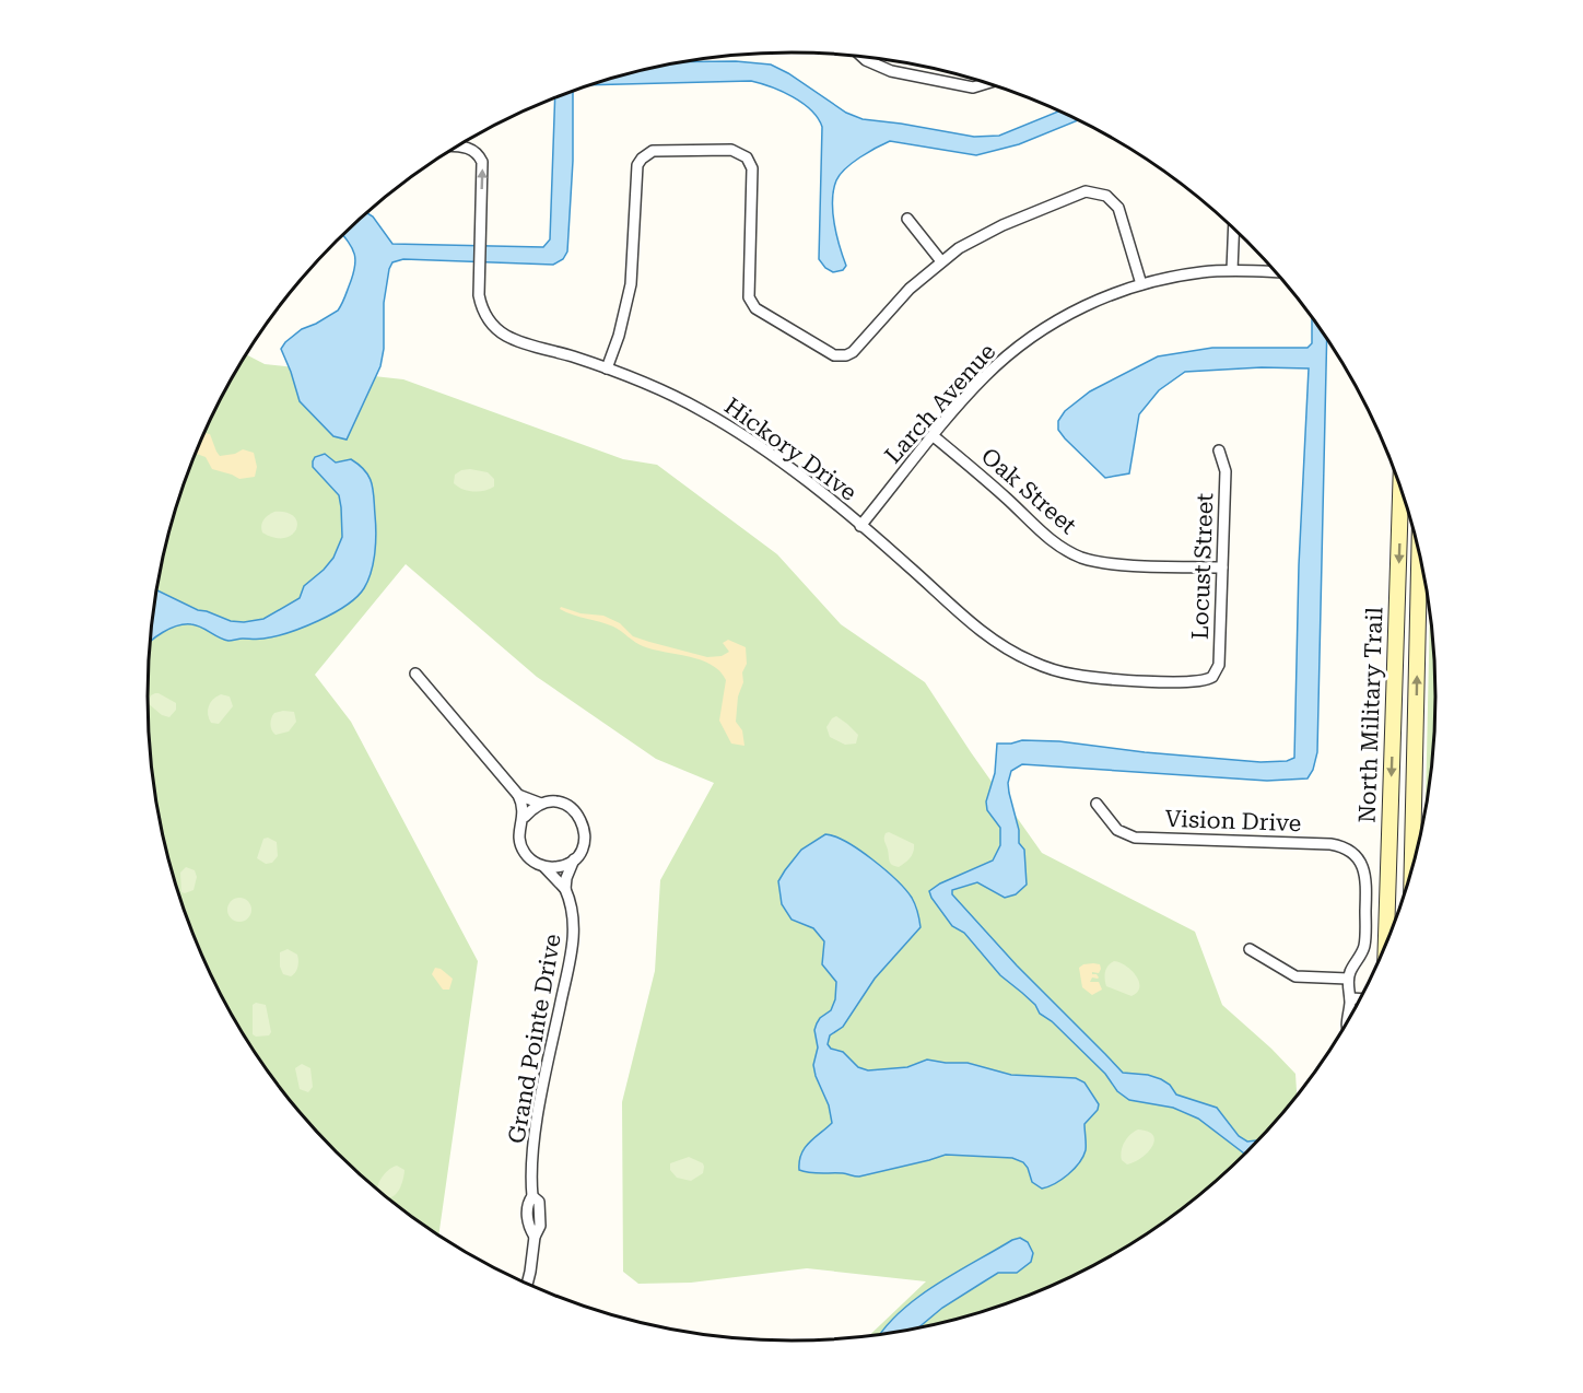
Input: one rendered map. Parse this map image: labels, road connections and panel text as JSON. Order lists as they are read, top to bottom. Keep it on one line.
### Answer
{"streets":{"main road":["North Military Trail"],"street":["Larch Avenue","Hickory Drive","Oak Street","Locust Street","Vision Drive","Grand Pointe Drive"]},"crossings":[["Larch Avenue","Hickory Drive"],["Larch Avenue","Oak Street"],["Hickory Drive","Locust Street"],["Oak Street","Locust Street"]]}
